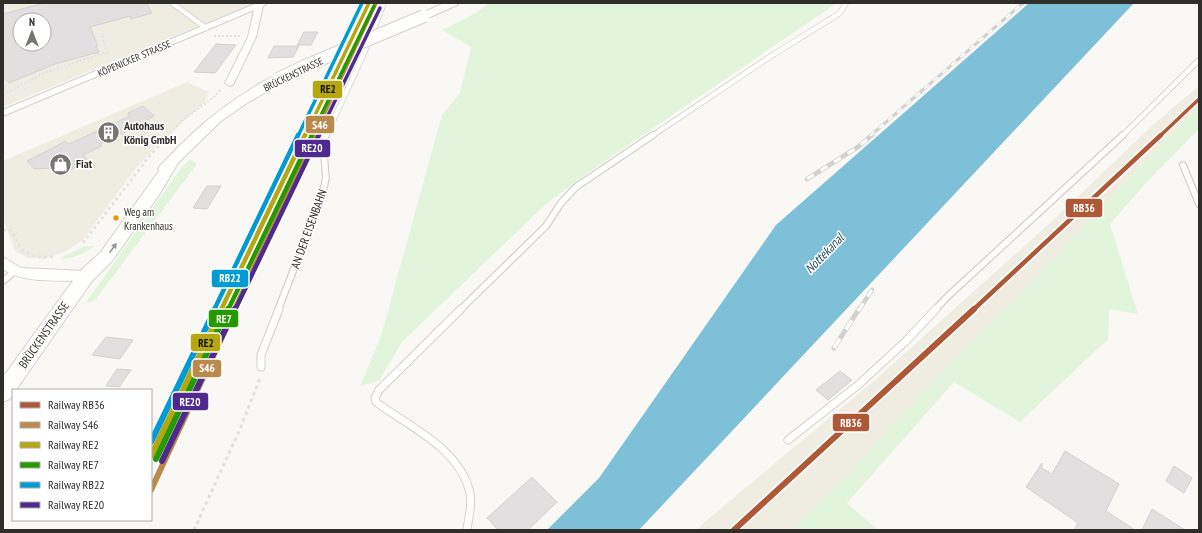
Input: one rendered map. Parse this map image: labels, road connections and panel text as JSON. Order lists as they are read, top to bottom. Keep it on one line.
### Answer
{"streets":{"main road":["BRÜCKENSTRASSE"],"street":["KÖPENICKER STRASSE"],"lane":["AN DER EISENBAHN"]},"water":["Nottekanal"],"places":{"building":["Autohaus König GmbH"],"shop":["Fiat"],"other":["Weg am Krankenhaus"]},"lines":["rail line S46","rail line RE2","rail line RB22","rail line RE7","rail line RE20","rail line RB36"],"legend":["Railway RB36","Railway S46","Railway RE2","Railway RE7","Railway RB22","Railway RE20"],"north":"top"}
